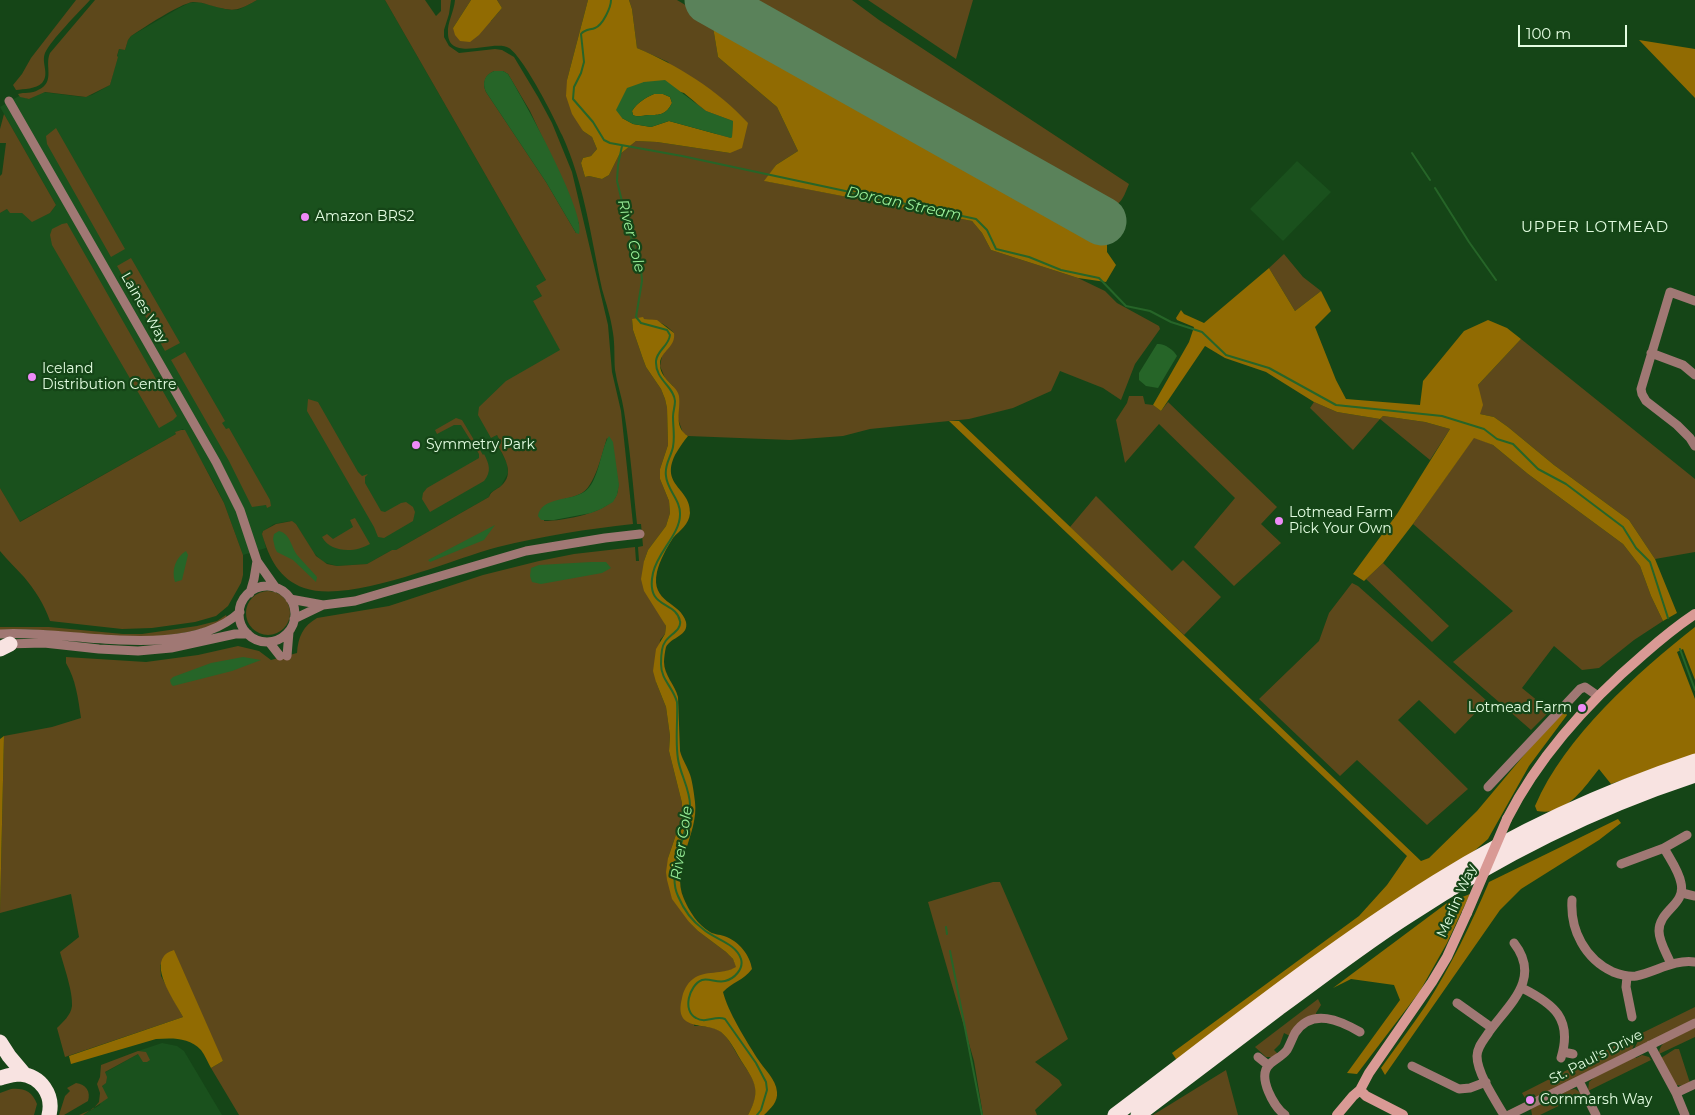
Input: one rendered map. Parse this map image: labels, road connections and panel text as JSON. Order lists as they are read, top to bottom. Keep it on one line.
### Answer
{"streets":{"street":["Laines Way","Merlin Way","St. Paul's Drive"]},"districts":["UPPER LOTMEAD"],"water":["Dorcan Stream","River Cole"],"places":["Amazon BRS2","Iceland Distribution Centre","Symmetry Park","Lotmead Farm Pick Your Own","Lotmead Farm","Cornmarsh Way"],"scale_bar":"100 m"}
